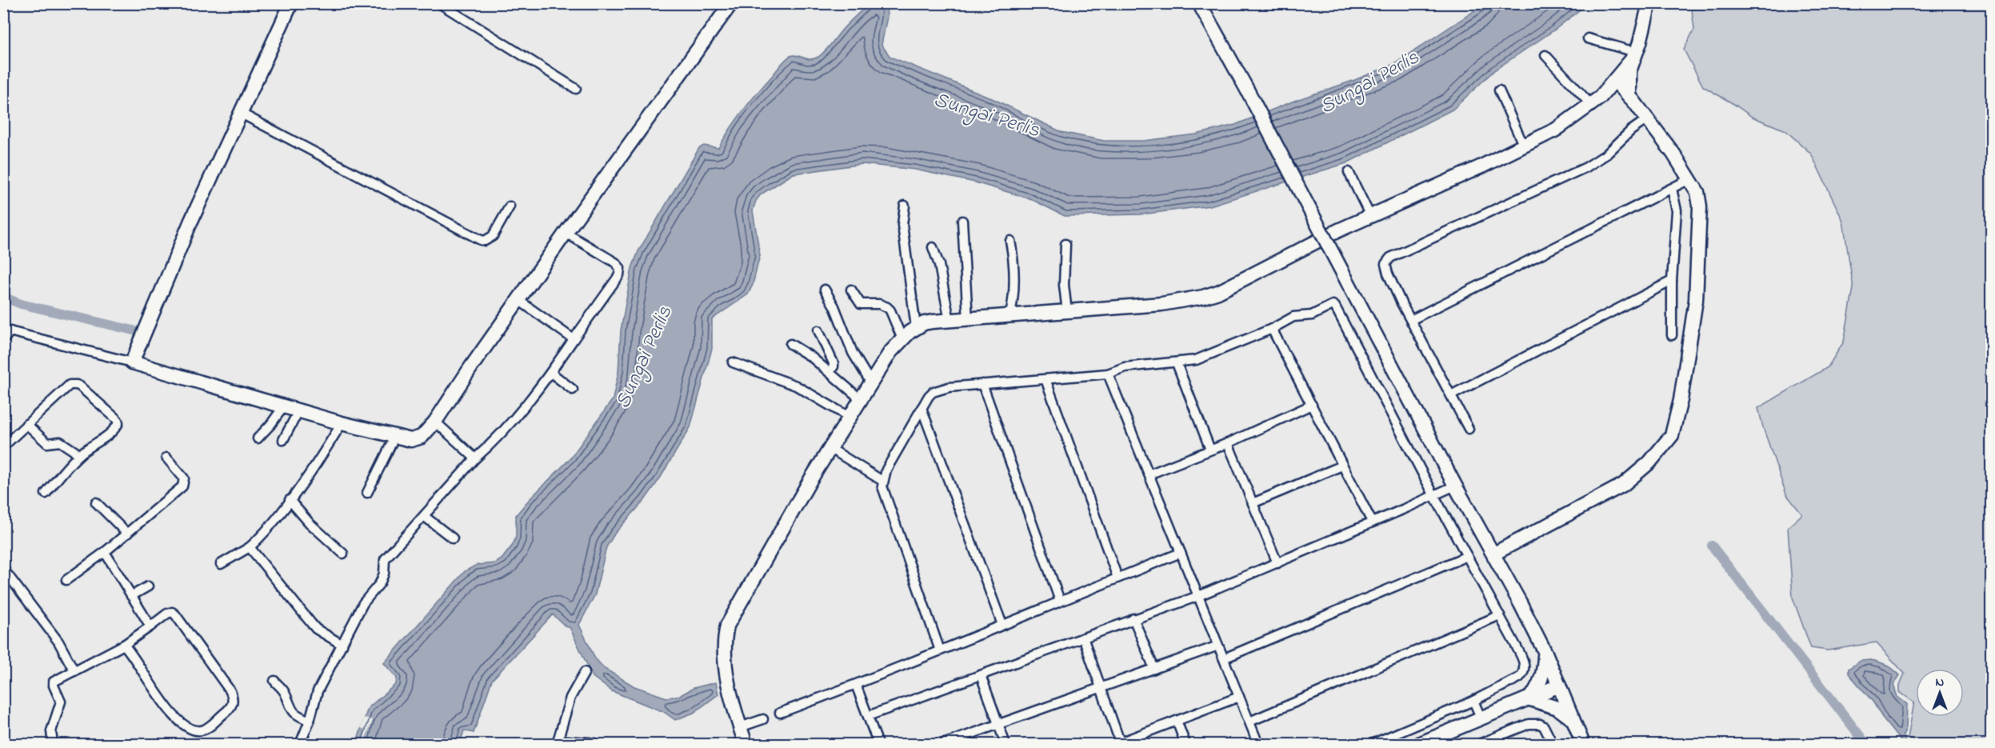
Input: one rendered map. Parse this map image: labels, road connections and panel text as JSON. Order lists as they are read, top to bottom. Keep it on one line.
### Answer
{"water":["Sungai Perlis"],"north":"top"}
